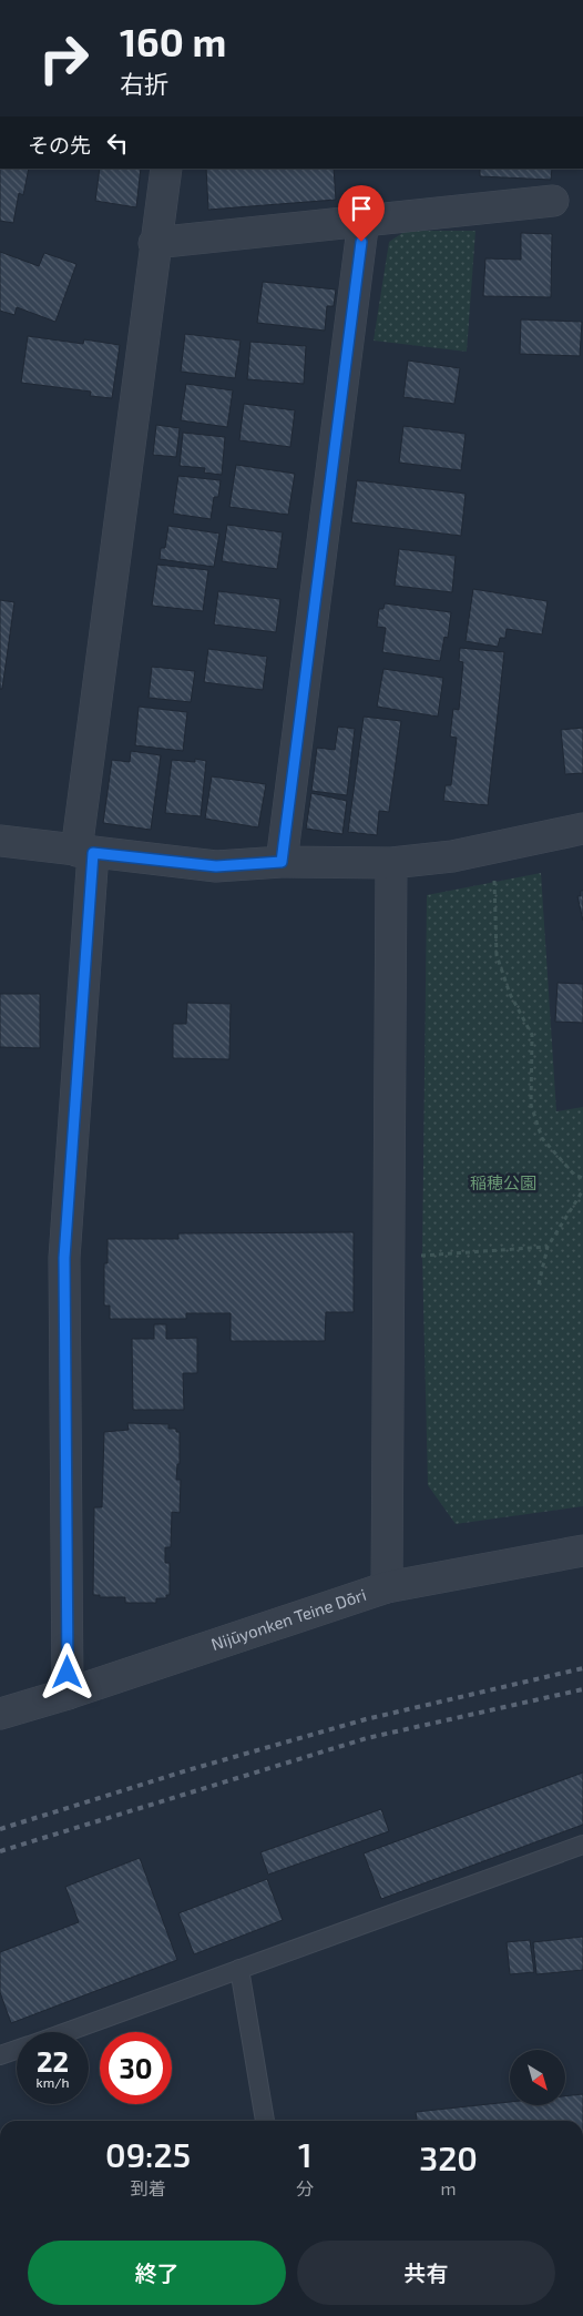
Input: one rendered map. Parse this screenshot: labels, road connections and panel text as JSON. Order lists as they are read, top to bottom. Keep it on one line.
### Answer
{"streets":{"street":["Nijūyonken Teine Dōri"]},"parks":["稲穂公園"],"north":"bottom right","page":{"turn":["160 m","右折"],"then":"その先","speed":"22 km/h","limit":"30","eta":["09:25","到着","1","分","320","m"],"buttons":["終了","共有"]}}
